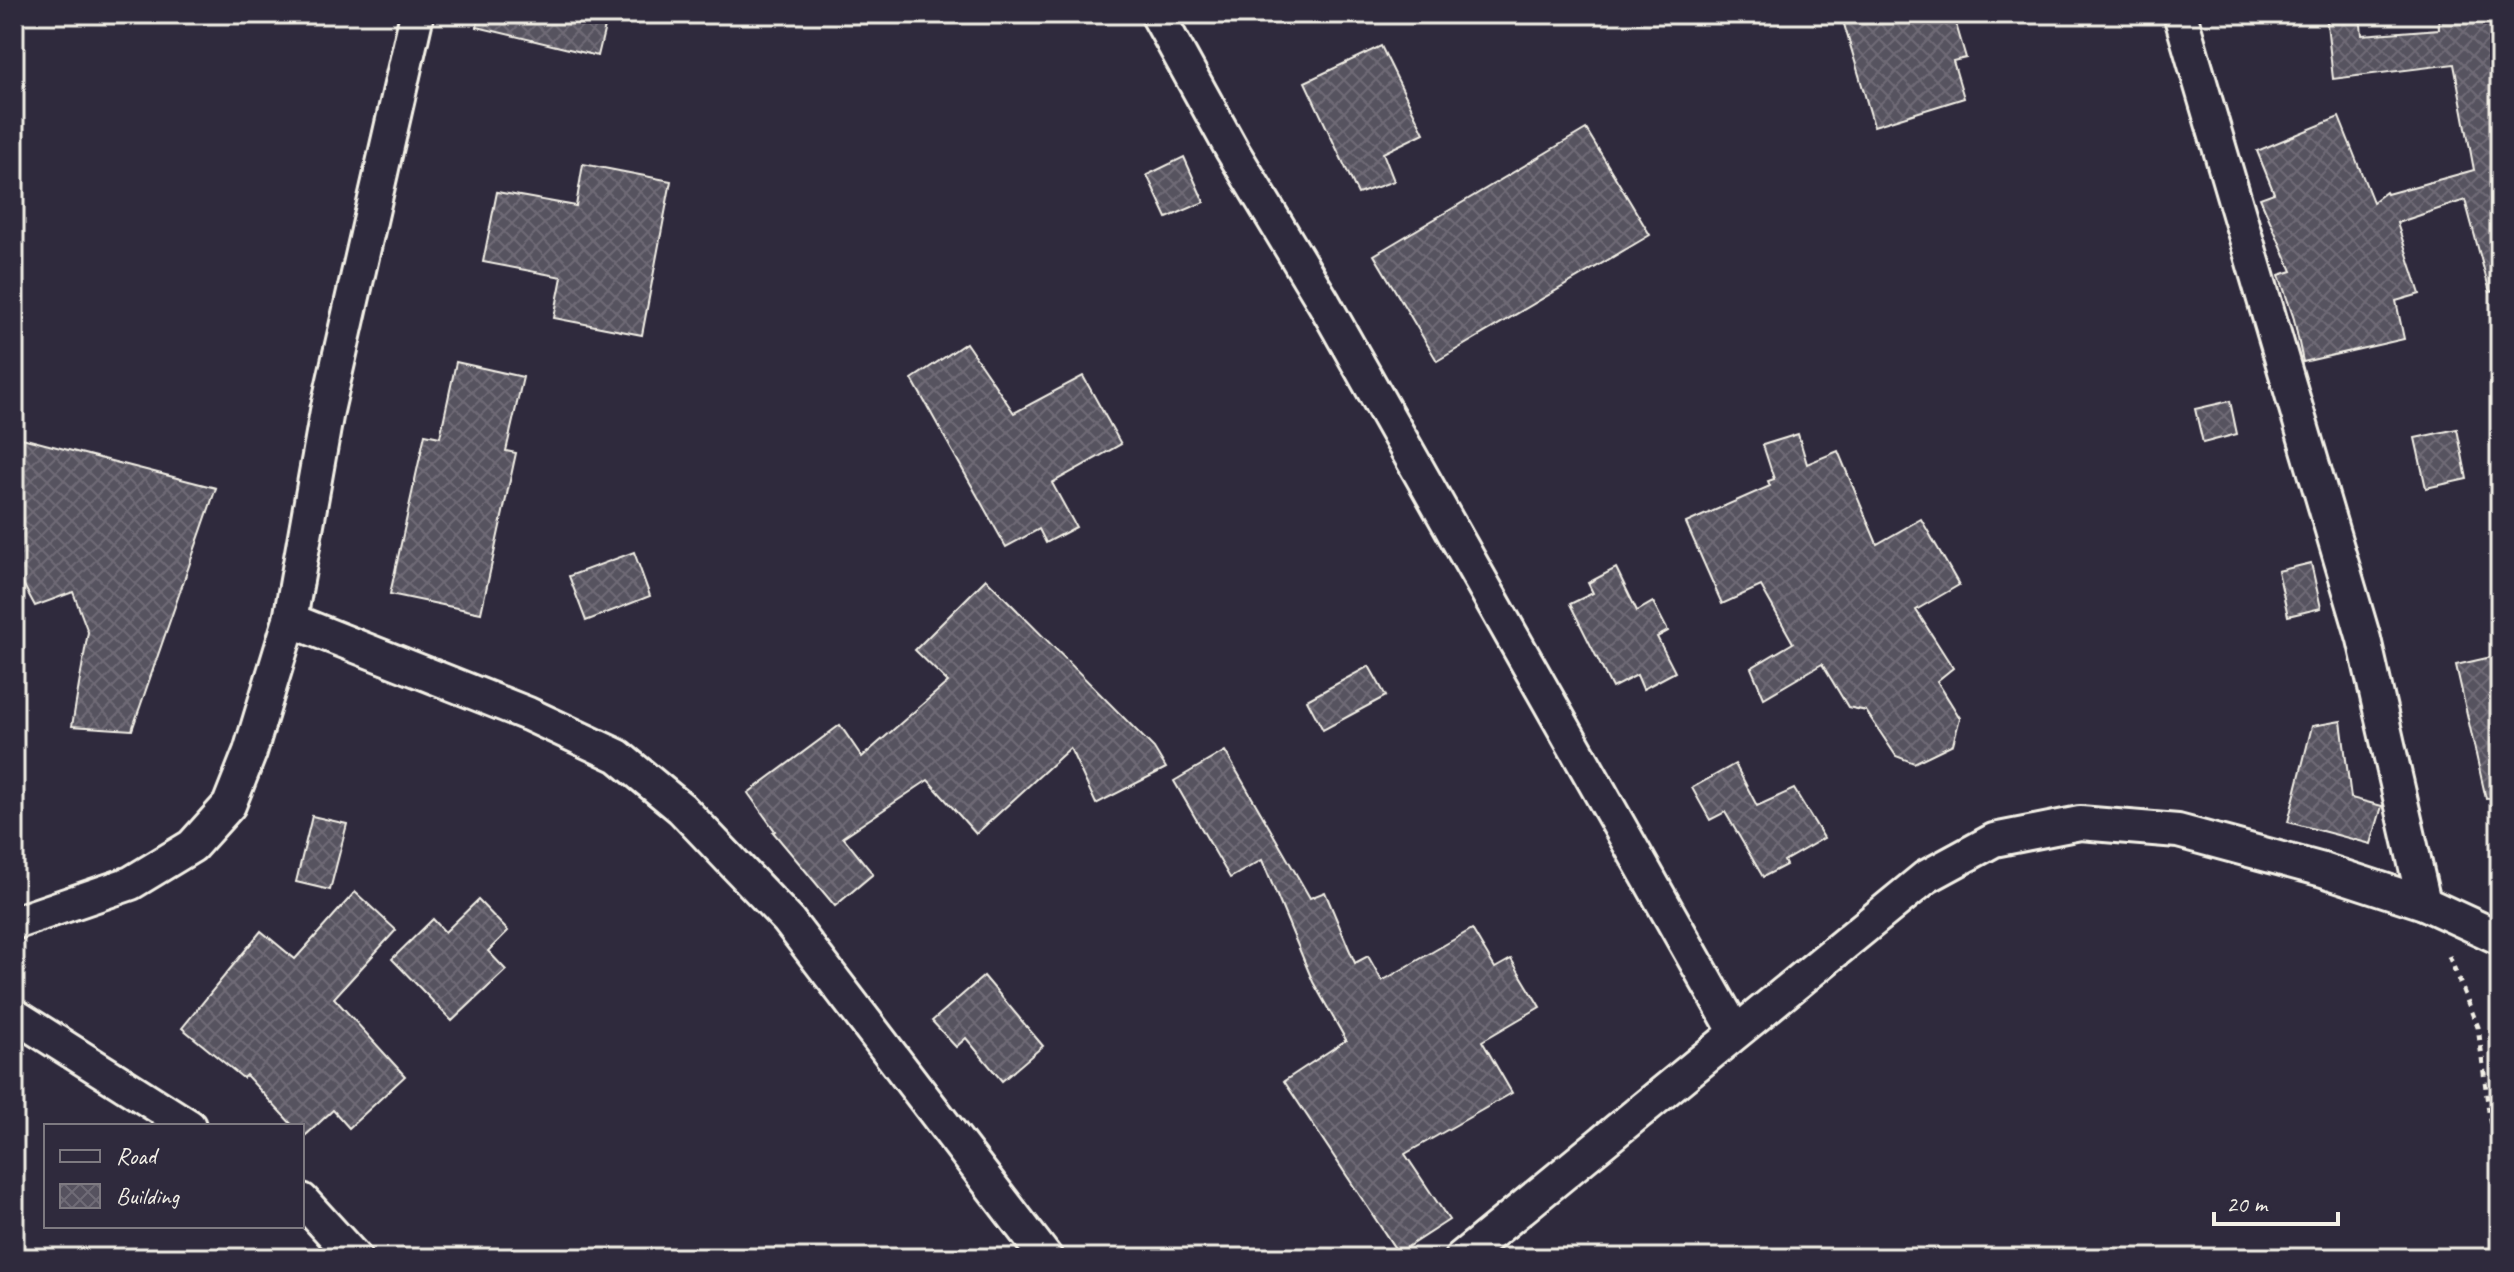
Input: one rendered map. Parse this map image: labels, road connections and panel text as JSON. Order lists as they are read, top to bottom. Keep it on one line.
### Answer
{"legend":["Road","Building"],"scale_bar":"20 m"}
